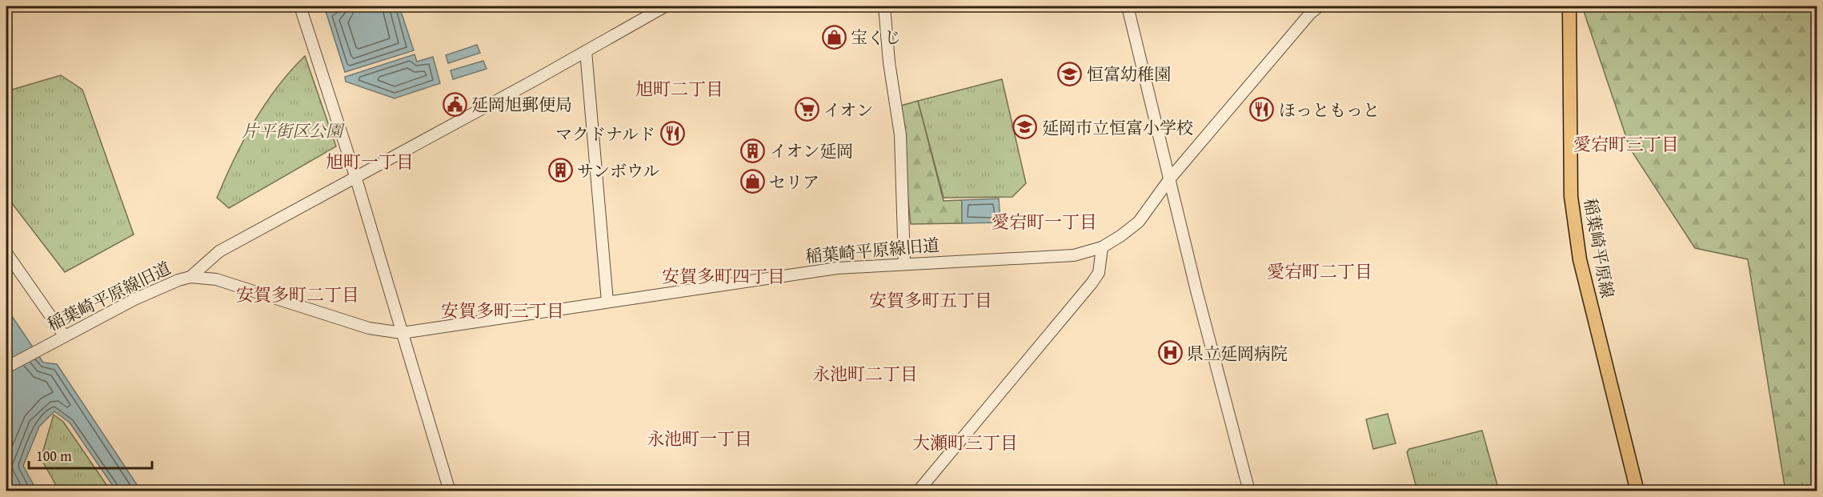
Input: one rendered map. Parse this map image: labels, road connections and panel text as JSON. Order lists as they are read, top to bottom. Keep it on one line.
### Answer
{"streets":{"main road":["稲葉崎平原線"],"street":["稲葉崎平原線旧道"]},"districts":["旭町二丁目","愛宕町三丁目","旭町一丁目","愛宕町一丁目","愛宕町二丁目","安賀多町四丁目","安賀多町二丁目","安賀多町五丁目","安賀多町三丁目","永池町二丁目","永池町一丁目","大瀬町三丁目"],"parks":["片平街区公園"],"places":{"shop":["宝くじ","セリア"],"school or university":["恒富幼稚園","延岡市立恒富小学校"],"public building":["延岡旭郵便局"],"supermarket":["イオン"],"restaurant":["ほっともっと","マクドナルド"],"building":["イオン延岡","サンボウル"],"hospital":["県立延岡病院"]},"scale_bar":"100 m"}
